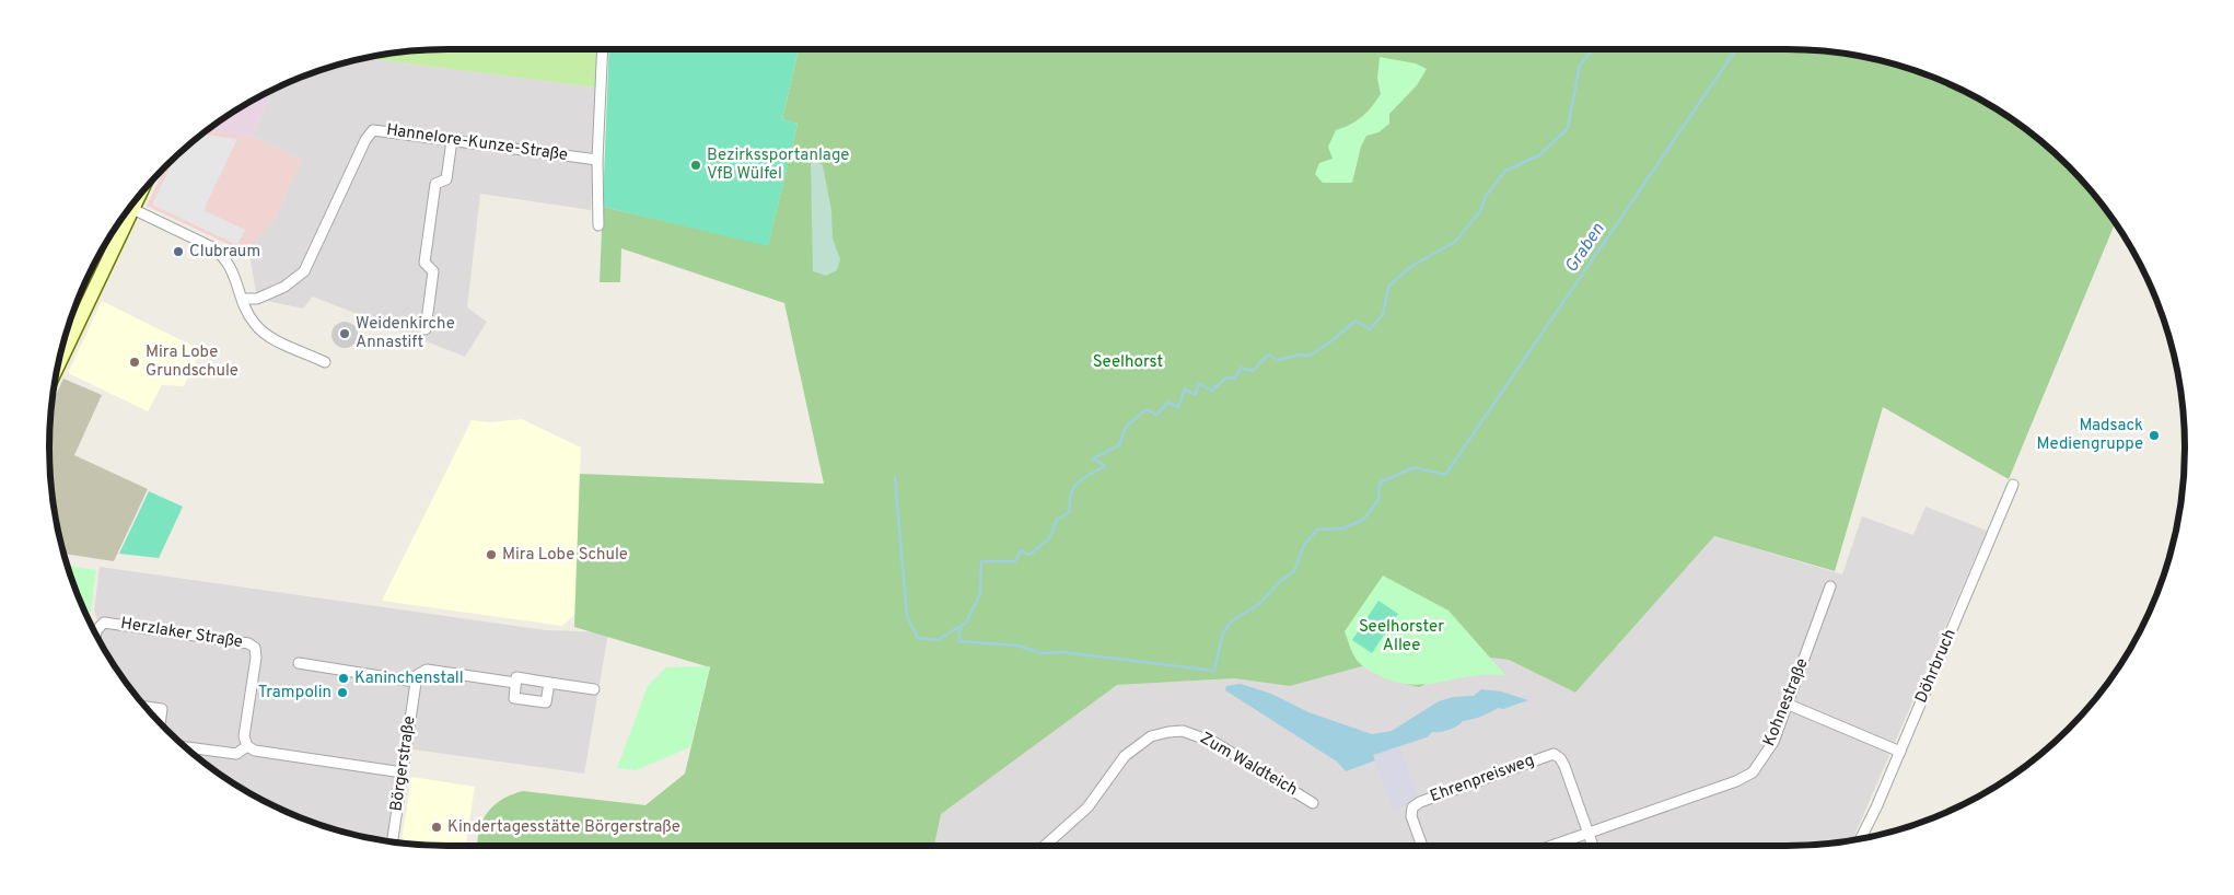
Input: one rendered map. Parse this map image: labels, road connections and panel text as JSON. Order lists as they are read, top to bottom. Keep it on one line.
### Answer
{"streets":{"street":["Hannelore-Kunze-Straße","Herzlaker Straße","Döhrbruch","Kohnestraße","Börgerstraße","Zum Waldteich","Ehrenpreisweg"]},"crossings":[["Kohnestraße","Ehrenpreisweg"]],"water":["Graben"],"parks":["Seelhorst","Seelhorster Allee"],"places":["Bezirkssportanlage VfB Wülfel","Clubraum","Weidenkirche Annastift","Mira Lobe Grundschule","Madsack Mediengruppe","Mira Lobe Schule","Kaninchenstall","Trampolin","Kindertagesstätte Börgerstraße"]}
